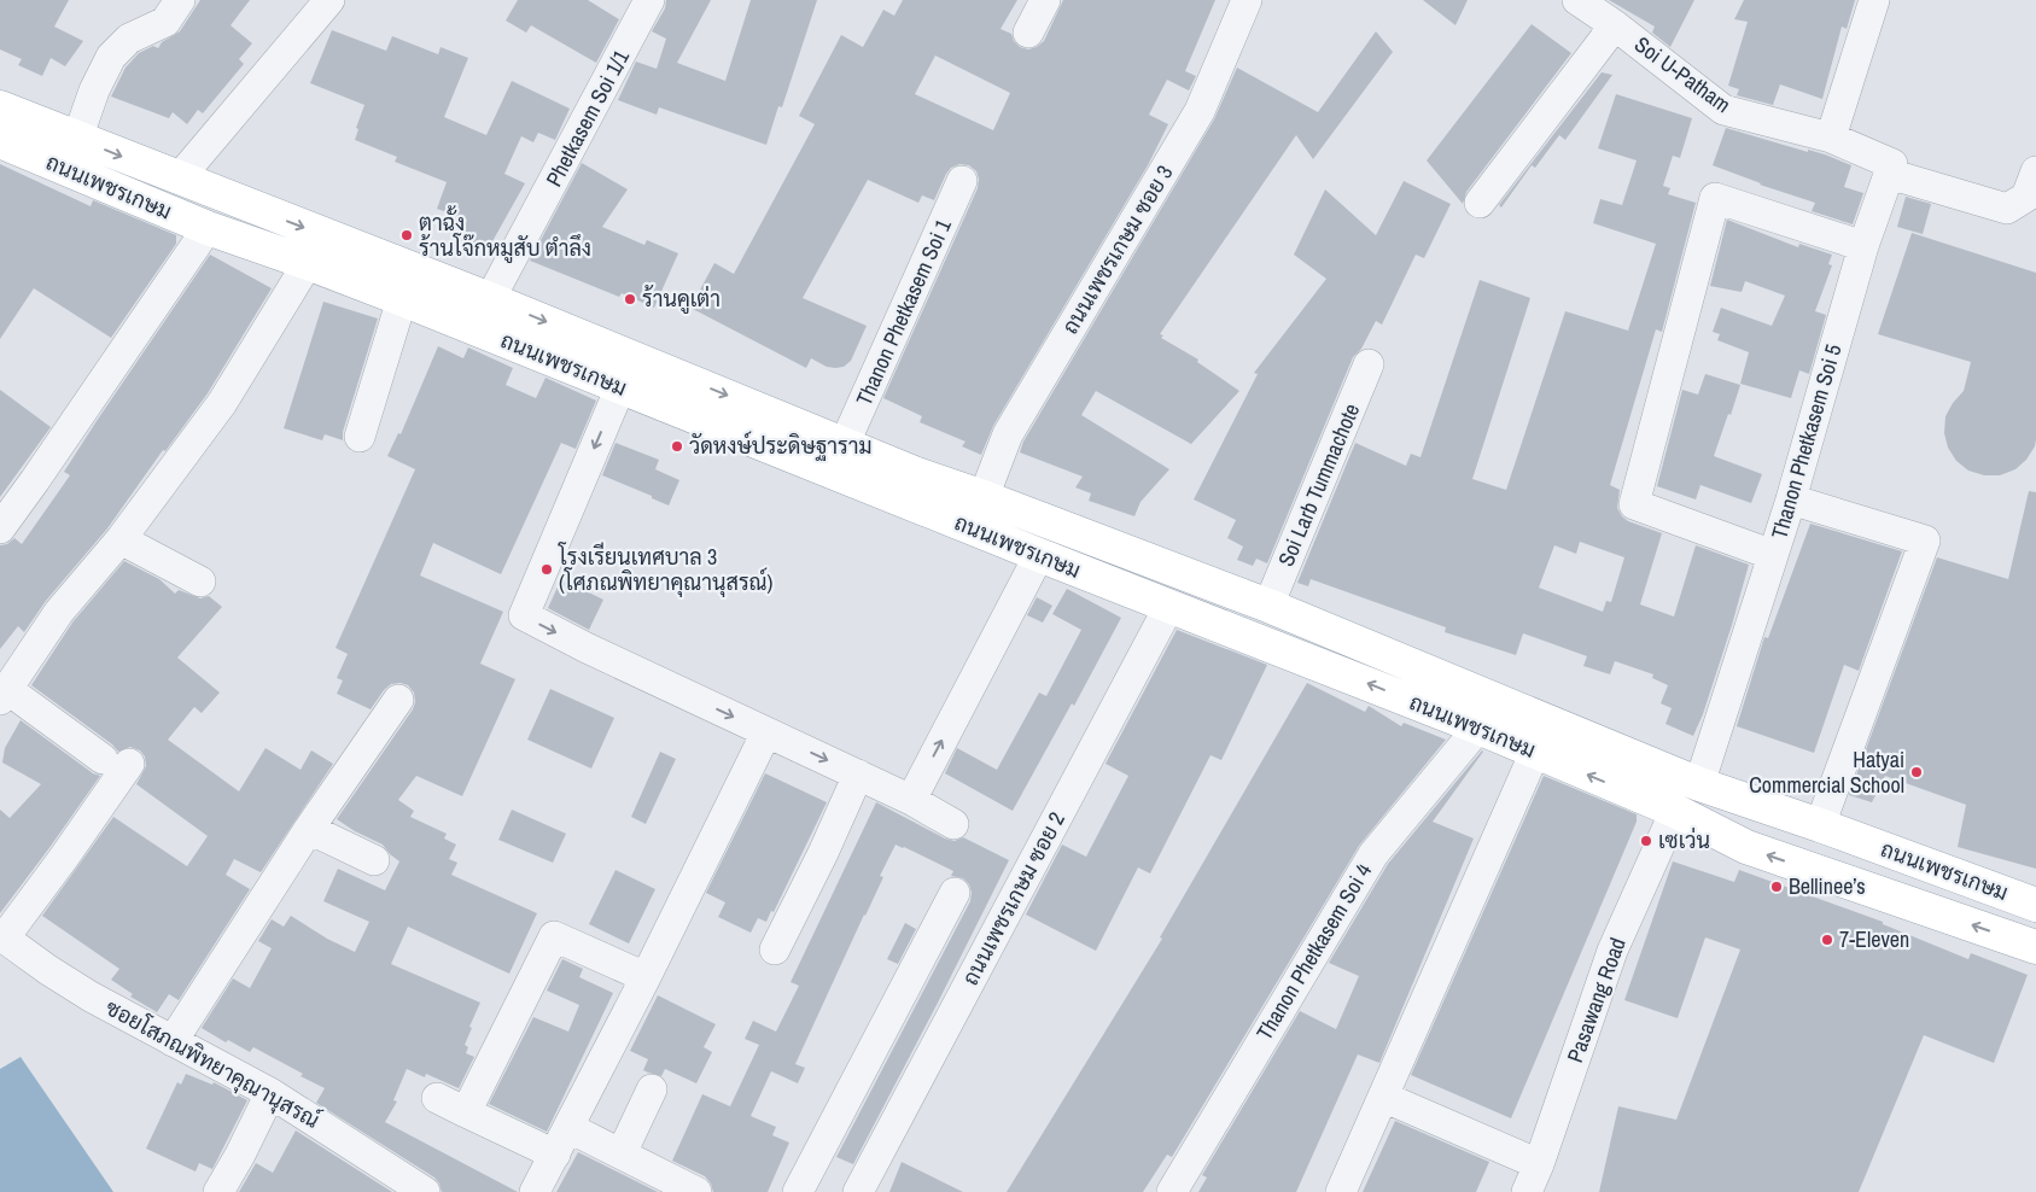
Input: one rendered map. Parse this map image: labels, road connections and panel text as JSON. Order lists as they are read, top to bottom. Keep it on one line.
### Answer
{"streets":{"main road":["ถนนเพชรเกษม"],"street":["Soi U-Patham","Phetkasem Soi 1/1","ถนนเพชรเกษม ซอย 3","Thanon Phetkasem Soi 1","Thanon Phetkasem Soi 5","Soi Larb Tummachote","ถนนเพชรเกษม ซอย 2","Thanon Phetkasem Soi 4","Pasawang Road","ซอยโสภณพิทยาคุณานุสรณ์"]},"crossings":[["Phetkasem Soi 1/1","ถนนเพชรเกษม"],["ถนนเพชรเกษม","ถนนเพชรเกษม ซอย 3"],["ถนนเพชรเกษม","Thanon Phetkasem Soi 1"],["ถนนเพชรเกษม","Thanon Phetkasem Soi 5"],["ถนนเพชรเกษม","Soi Larb Tummachote"],["ถนนเพชรเกษม","ถนนเพชรเกษม ซอย 2"],["ถนนเพชรเกษม","Thanon Phetkasem Soi 4"],["ถนนเพชรเกษม","Pasawang Road"]],"places":["ตาฉั้ง ร้านโจ๊กหมูสับ ตำลึง","ร้านคูเต่า","วัดหงษ์ประดิษฐาราม","โรงเรียนเทศบาล 3 (โศภณพิทยาคุณานุสรณ์)","Hatyai Commercial School","เซเว่น","Bellinee’s","7-Eleven"]}
